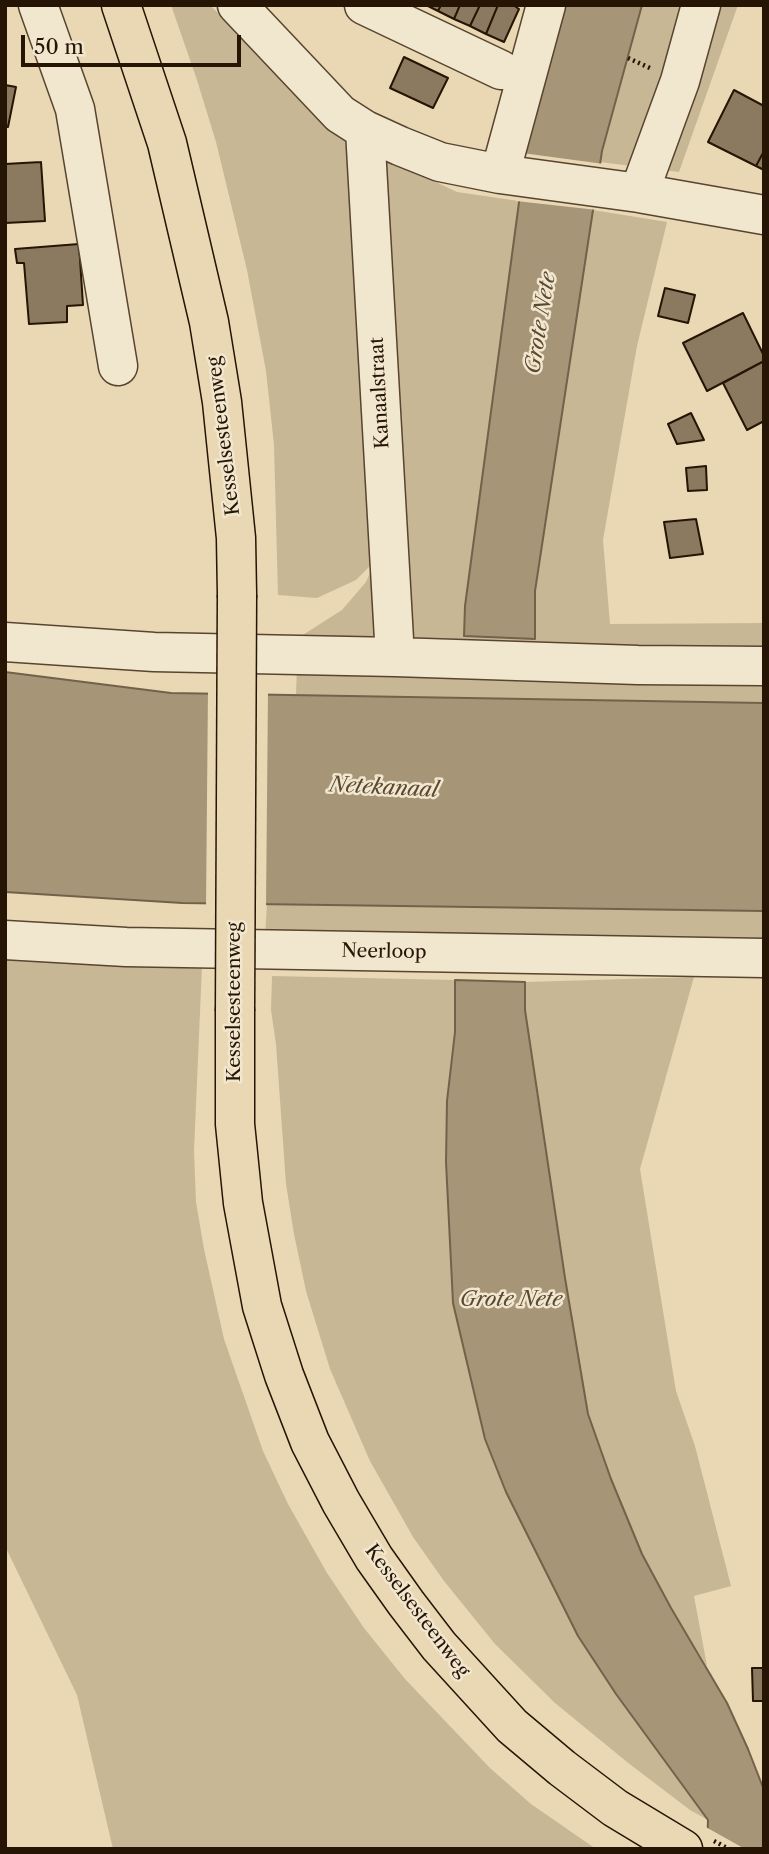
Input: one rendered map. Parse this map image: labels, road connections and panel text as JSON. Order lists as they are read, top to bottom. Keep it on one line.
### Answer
{"streets":{"main road":["Kesselsesteenweg"],"street":["Kanaalstraat","Neerloop"]},"water":["Grote Nete","Netekanaal"],"scale_bar":"50 m"}
